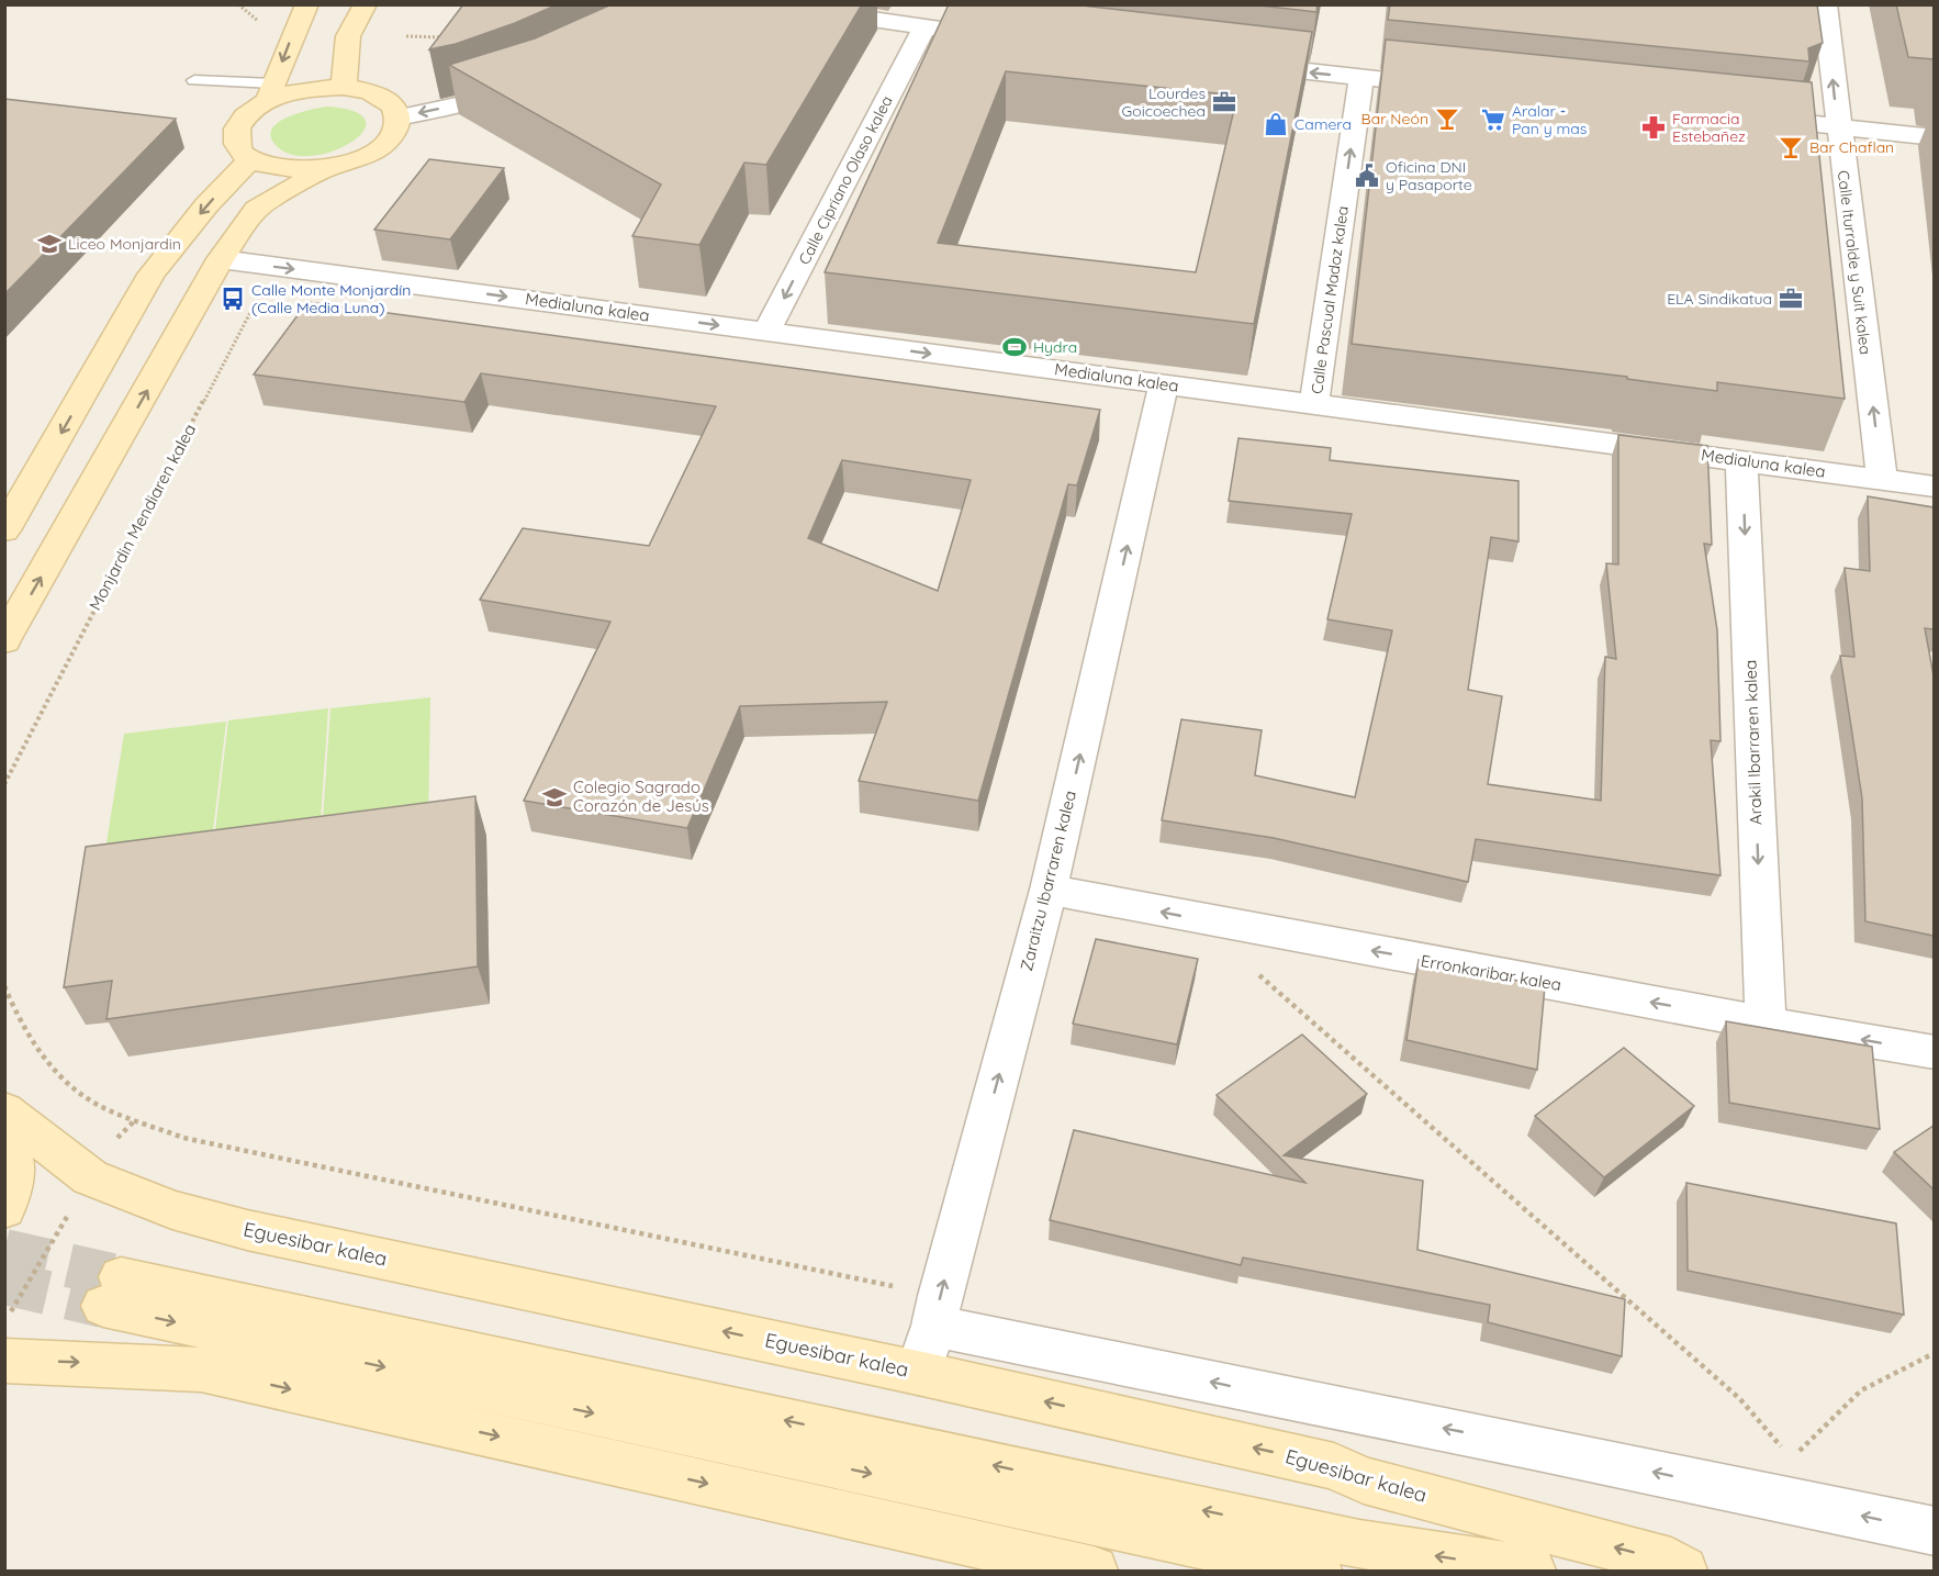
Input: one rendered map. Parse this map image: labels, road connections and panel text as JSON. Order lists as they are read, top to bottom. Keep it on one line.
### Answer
{"streets":{"street":["Calle Cipriano Olaso kalea","Calle Iturralde y Suit kalea","Calle Pascual Madoz kalea","Medialuna kalea","Arakil Ibarraren kalea","Zaraitzu Ibarraren kalea","Erronkaribar kalea","Eguesibar kalea"],"path":["Monjardin Mendiaren kalea"]},"crossings":[["Calle Cipriano Olaso kalea","Medialuna kalea"],["Calle Iturralde y Suit kalea","Medialuna kalea"],["Calle Pascual Madoz kalea","Medialuna kalea"],["Medialuna kalea","Monjardin Mendiaren kalea"],["Medialuna kalea","Arakil Ibarraren kalea"],["Medialuna kalea","Zaraitzu Ibarraren kalea"],["Arakil Ibarraren kalea","Erronkaribar kalea"],["Zaraitzu Ibarraren kalea","Erronkaribar kalea"],["Zaraitzu Ibarraren kalea","Eguesibar kalea"]],"one_way":["Calle Cipriano Olaso kalea","Calle Iturralde y Suit kalea","Calle Pascual Madoz kalea","Arakil Ibarraren kalea","Zaraitzu Ibarraren kalea","Erronkaribar kalea"],"places":{"office":["Lourdes Goicoechea","ELA Sindikatua"],"bar":["Bar Neón","Bar Chaflan"],"supermarket":["Aralar - Pan y mas"],"shop":["Camera"],"pharmacy":["Farmacia Estebañez"],"public building":["Oficina DNI y Pasaporte"],"school or university":["Liceo Monjardin","Colegio Sagrado Corazón de Jesús"],"bus stop":["Calle Monte Monjardín (Calle Media Luna)"],"sports":["Hydra"]}}
